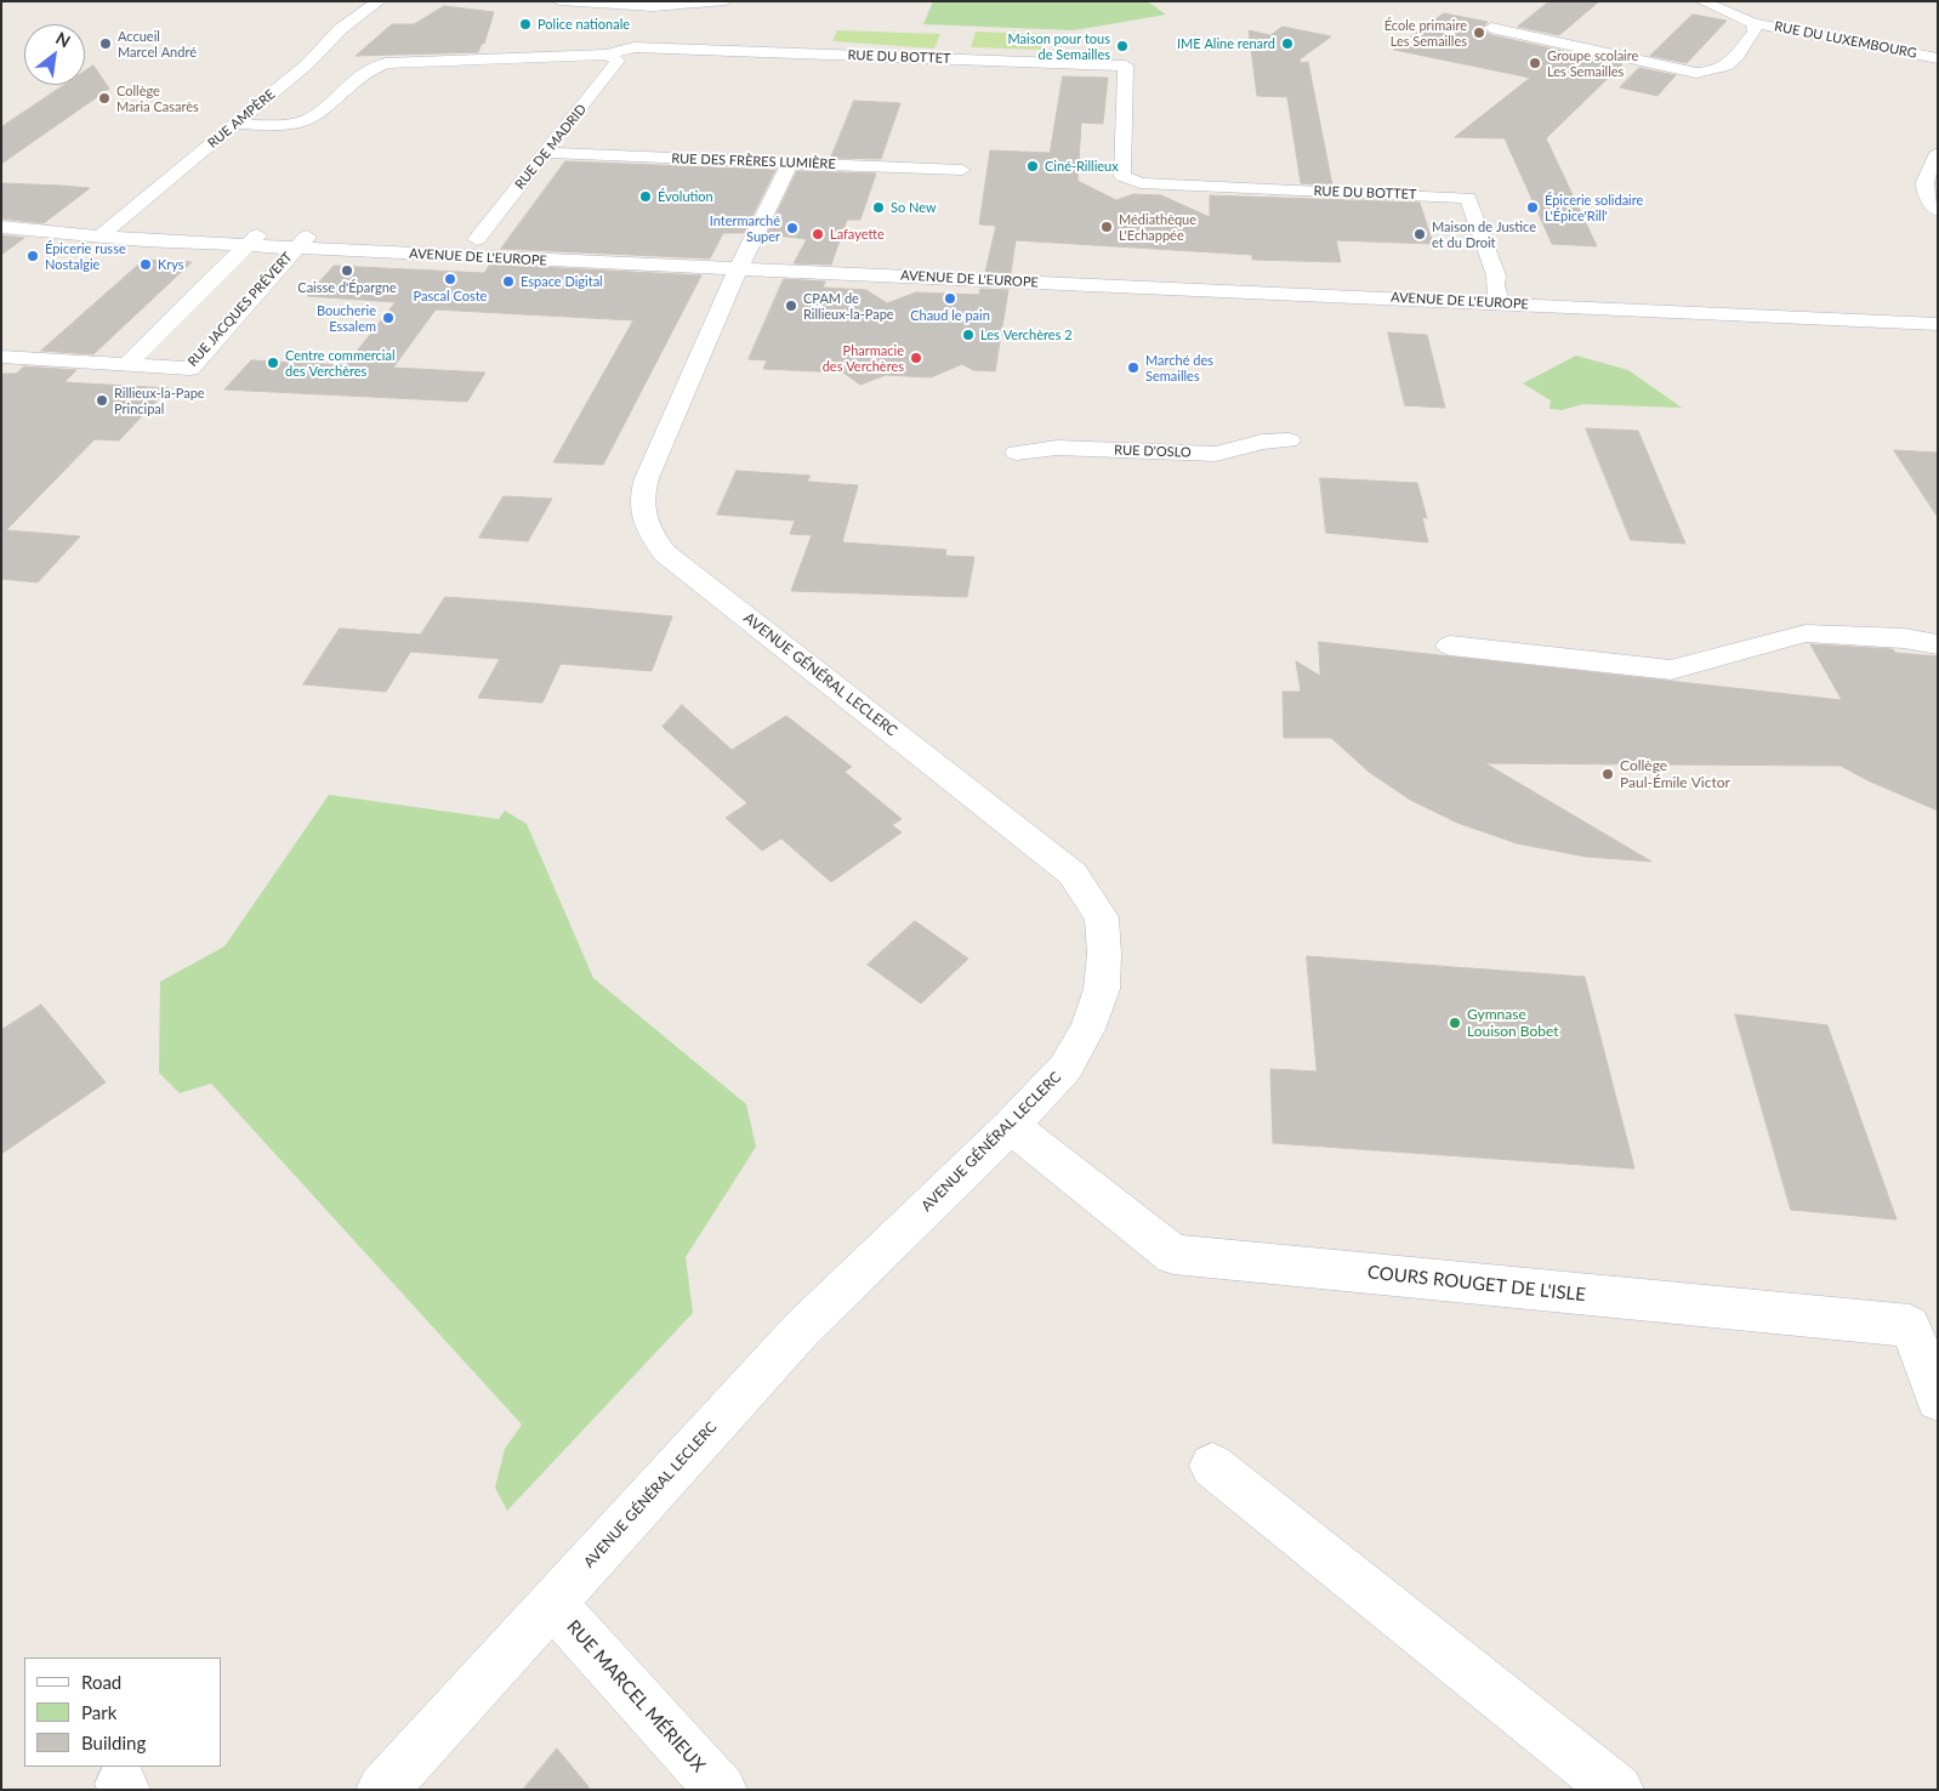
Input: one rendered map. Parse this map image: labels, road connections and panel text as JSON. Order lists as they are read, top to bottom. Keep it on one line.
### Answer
{"streets":{"street":["RUE DU LUXEMBOURG","RUE DU BOTTET","RUE AMPÈRE","RUE DE MADRID","RUE DES FRÈRES LUMIÈRE","AVENUE DE L'EUROPE","RUE JACQUES PRÉVERT","RUE D'OSLO","AVENUE GÉNÉRAL LECLERC","COURS ROUGET DE L'ISLE","RUE MARCEL MÉRIEUX"]},"crossings":[["RUE DU BOTTET","RUE AMPÈRE"],["RUE DU BOTTET","RUE DE MADRID"],["RUE DU BOTTET","AVENUE DE L'EUROPE"],["RUE AMPÈRE","AVENUE DE L'EUROPE"],["RUE DE MADRID","RUE DES FRÈRES LUMIÈRE"],["RUE DE MADRID","AVENUE DE L'EUROPE"],["RUE DES FRÈRES LUMIÈRE","AVENUE GÉNÉRAL LECLERC"],["AVENUE DE L'EUROPE","RUE JACQUES PRÉVERT"],["AVENUE DE L'EUROPE","AVENUE GÉNÉRAL LECLERC"],["AVENUE GÉNÉRAL LECLERC","COURS ROUGET DE L'ISLE"],["AVENUE GÉNÉRAL LECLERC","RUE MARCEL MÉRIEUX"]],"places":["Police nationale","École primaire Les Semailles","Accueil Marcel André","IME Aline renard","Maison pour tous de Semailles","Groupe scolaire Les Semailles","Collège Maria Casarès","Ciné-Rillieux","Évolution","So New","Épicerie solidaire L'Épice'Rill'","Médiathèque L'Echappée","Intermarché Super","Lafayette","Maison de Justice et du Droit","Épicerie russe Nostalgie","Krys","Caisse d'Épargne","Pascal Coste","Espace Digital","Chaud le pain","CPAM de Rillieux-la-Pape","Boucherie Essalem","Les Verchères 2","Pharmacie des Verchères","Centre commercial des Verchères","Marché des Semailles","Rillieux-la-Pape Principal","Collège Paul-Émile Victor","Gymnase Louison Bobet"],"legend":["Road","Park","Building"],"north":"top right"}
